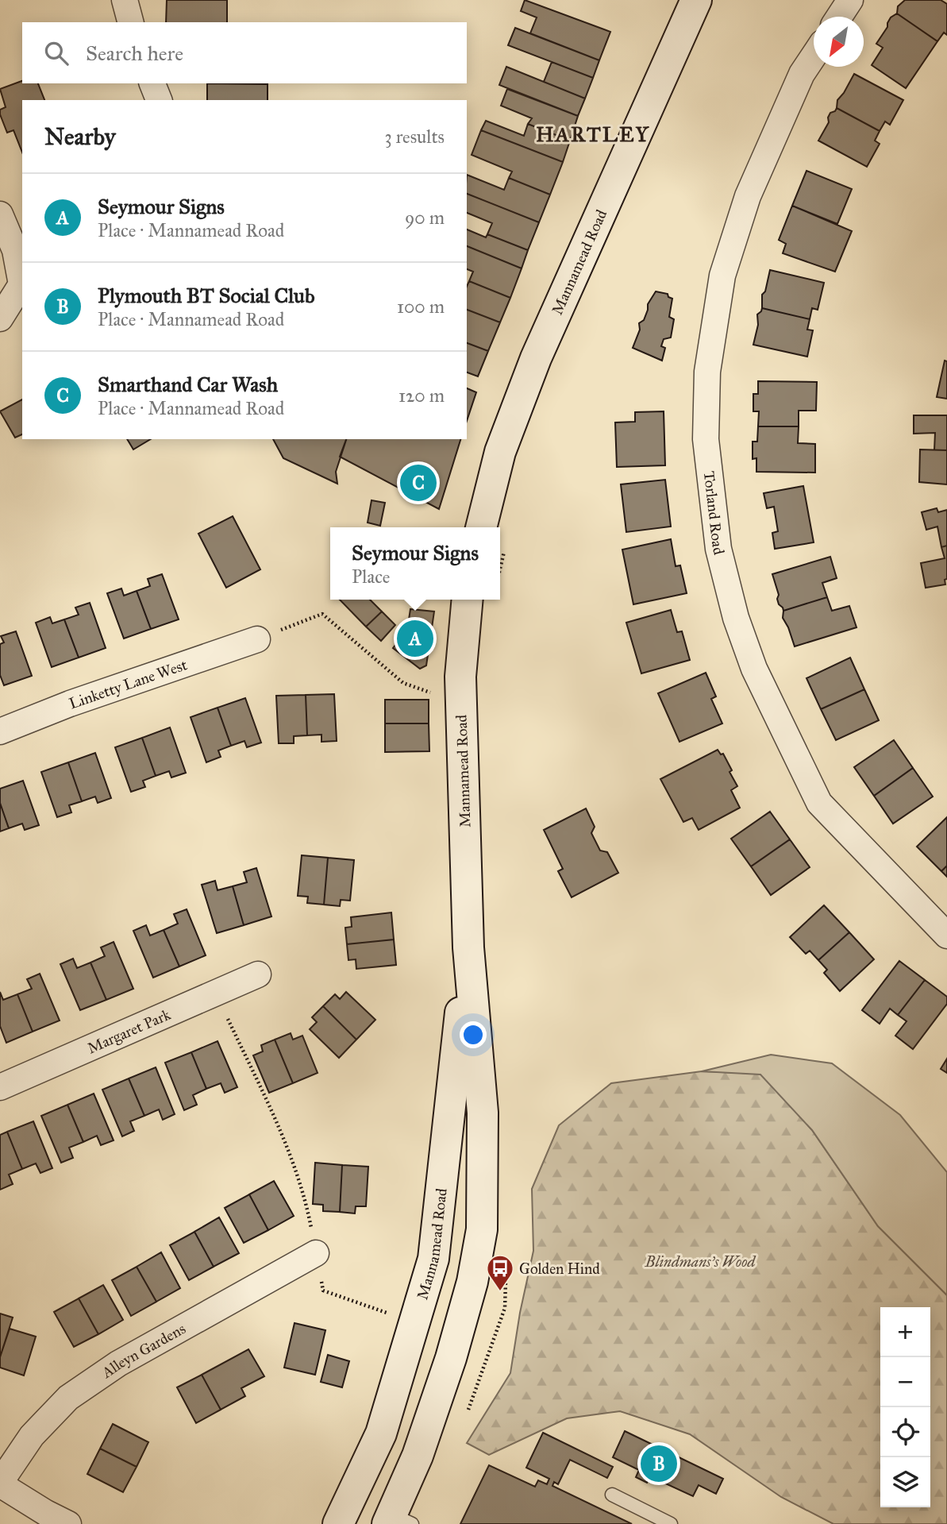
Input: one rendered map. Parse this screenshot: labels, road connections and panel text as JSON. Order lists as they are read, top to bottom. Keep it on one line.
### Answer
{"streets":{"main road":["Mannamead Road"],"street":["Torland Road","Linketty Lane West","Margaret Park","Alleyn Gardens"]},"districts":["HARTLEY"],"parks":["Blindmans's Wood"],"places":{"bus stop":["Golden Hind"]},"north":"bottom left","page":{"search":"Search here","heading":["Nearby","3 results"],"list":[{"mark":"A","name":"Seymour Signs","note":"Place · Mannamead Road","value":"90 m"},{"mark":"B","name":"Plymouth BT Social Club","note":"Place · Mannamead Road","value":"100 m"},{"mark":"C","name":"Smarthand Car Wash","note":"Place · Mannamead Road","value":"120 m"}],"pins":["C","A","B"],"popup":["Seymour Signs","Place"],"map_buttons":["+","−"]}}
